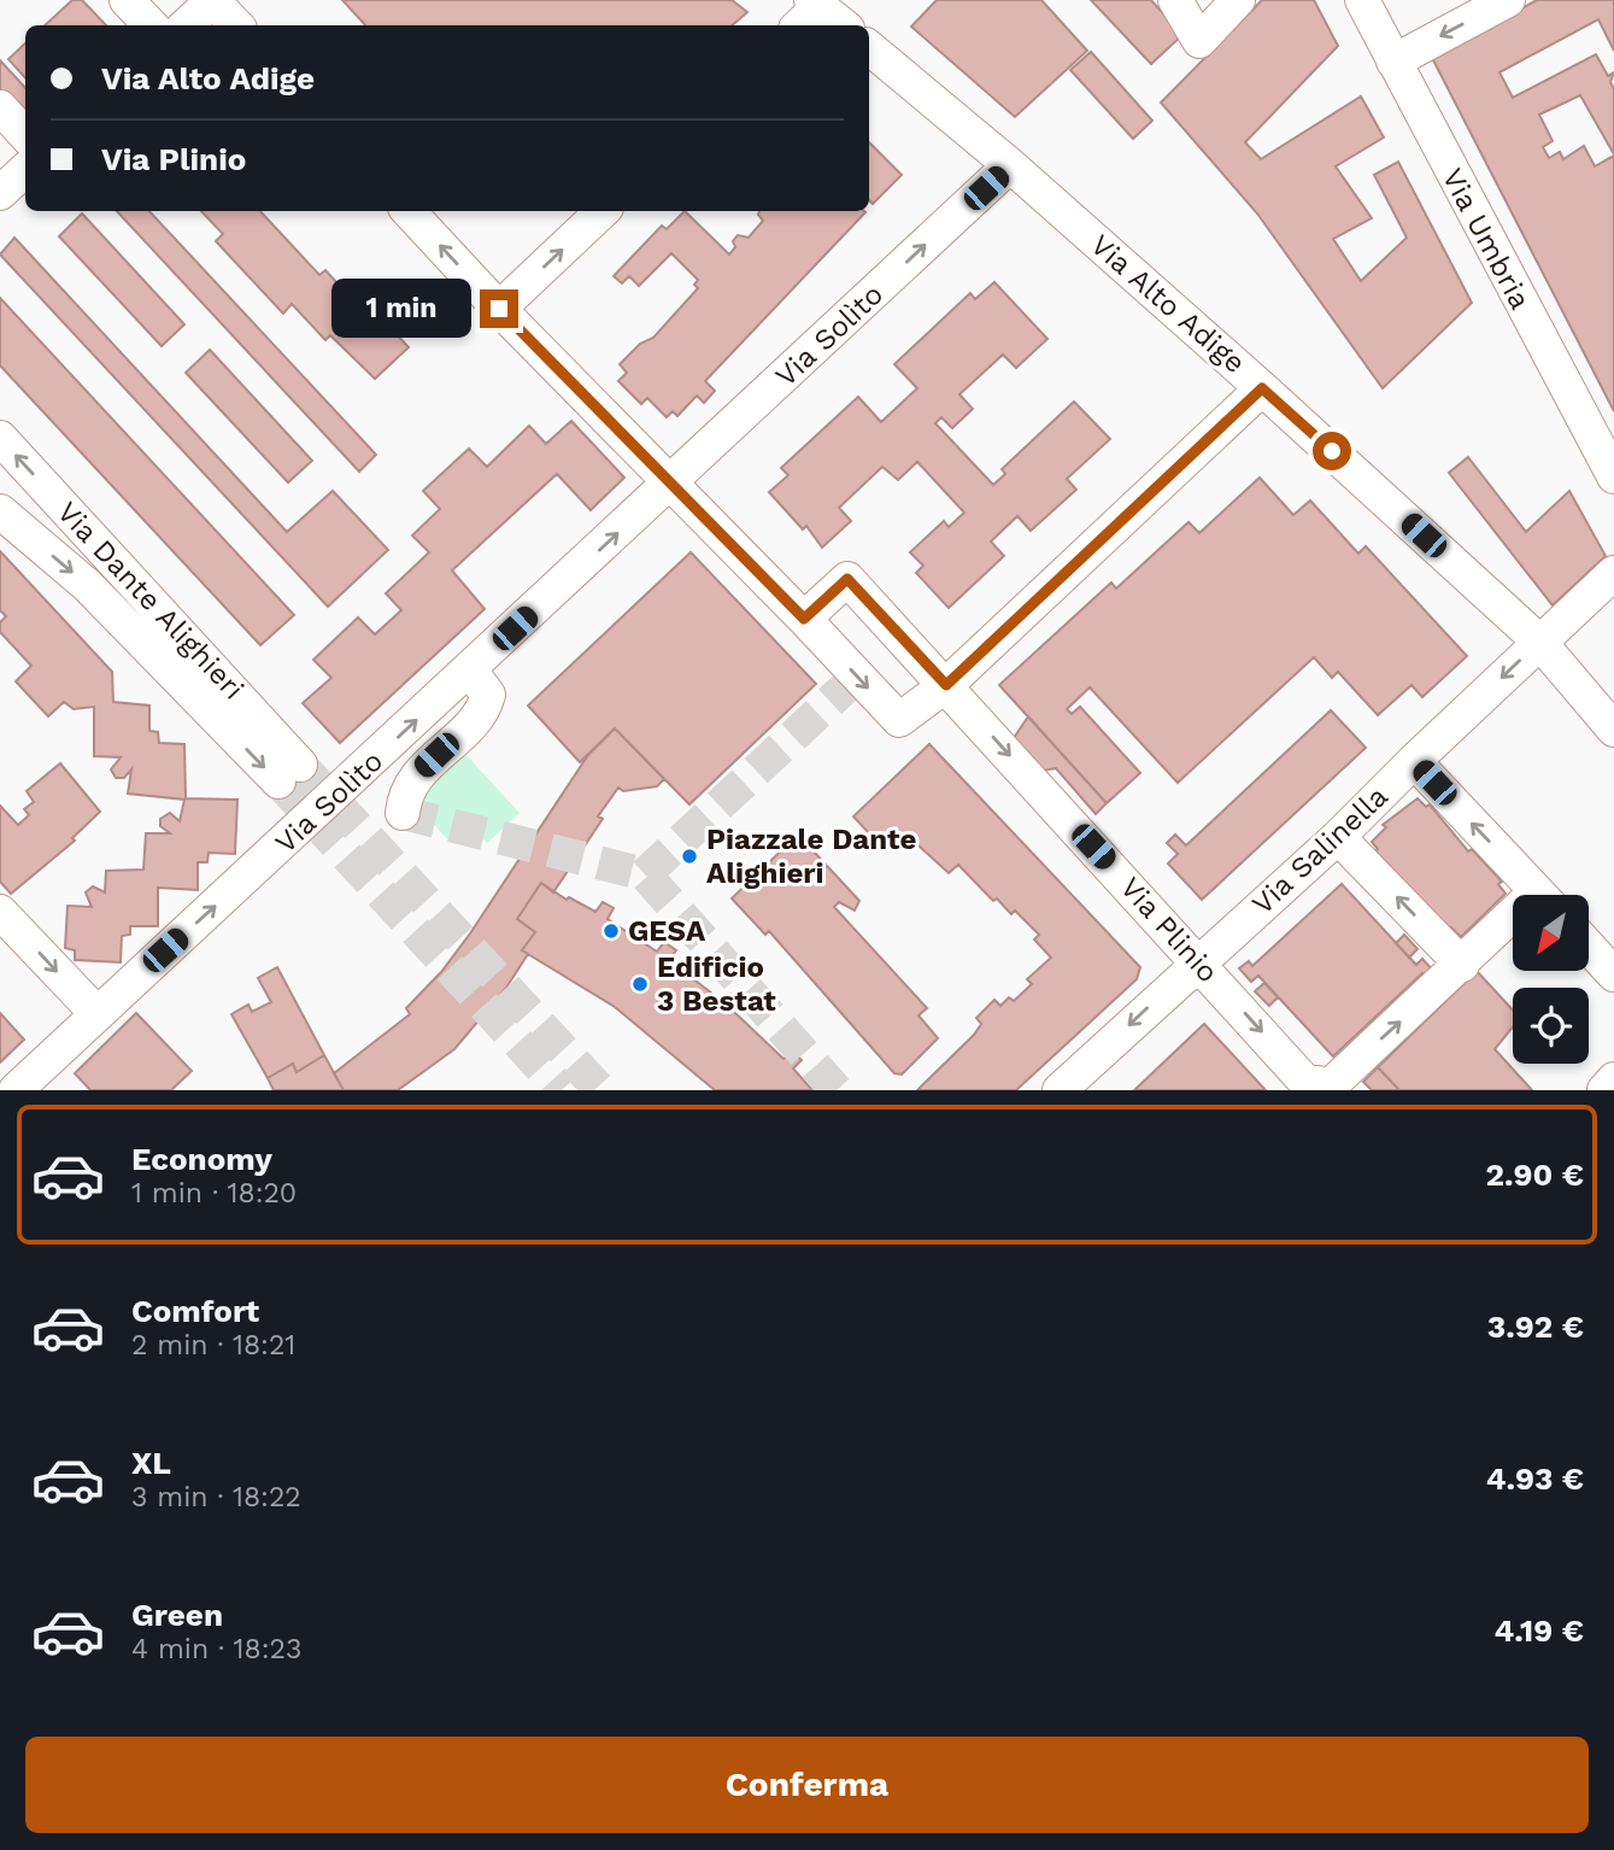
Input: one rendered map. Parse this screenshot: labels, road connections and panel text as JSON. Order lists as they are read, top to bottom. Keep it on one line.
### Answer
{"streets":{"street":["Via Umbria","Via Alto Adige","Via Solìto","Via Dante Alighieri","Via Salinella","Via Plinio"]},"crossings":[["Via Alto Adige","Via Solìto"],["Via Alto Adige","Via Salinella"],["Via Salinella","Via Plinio"]],"one_way":["Via Solìto","Via Salinella"],"places":["Piazzale Dante Alighieri","GESA","Edificio 3 Bestat"],"north":"bottom left","page":{"banner":["Via Alto Adige","Via Plinio"],"bubble":"1 min","list":[{"name":"Economy","note":"1 min · 18:20","value":"2.90 €"},{"name":"Comfort","note":"2 min · 18:21","value":"3.92 €"},{"name":"XL","note":"3 min · 18:22","value":"4.93 €"},{"name":"Green","note":"4 min · 18:23","value":"4.19 €"}],"buttons":"Conferma"}}
